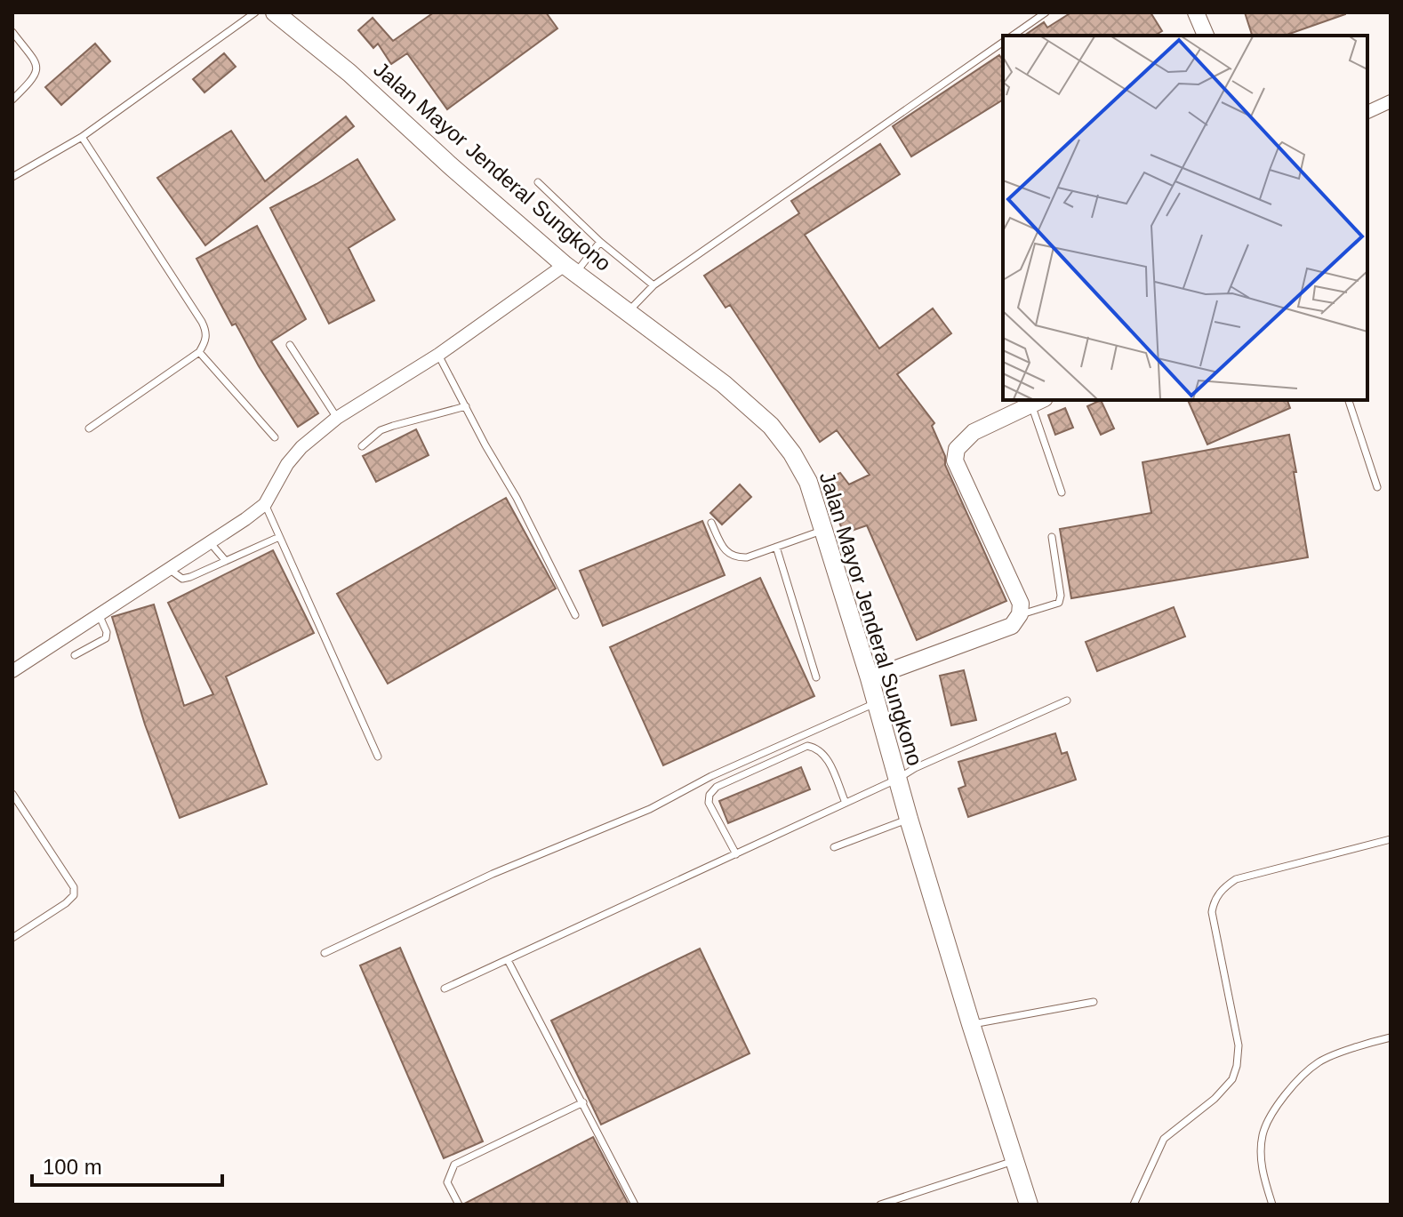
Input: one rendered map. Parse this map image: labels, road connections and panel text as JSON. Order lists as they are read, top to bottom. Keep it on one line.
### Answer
{"streets":{"main road":["Jalan Mayor Jenderal Sungkono"]},"scale_bar":"100 m"}
